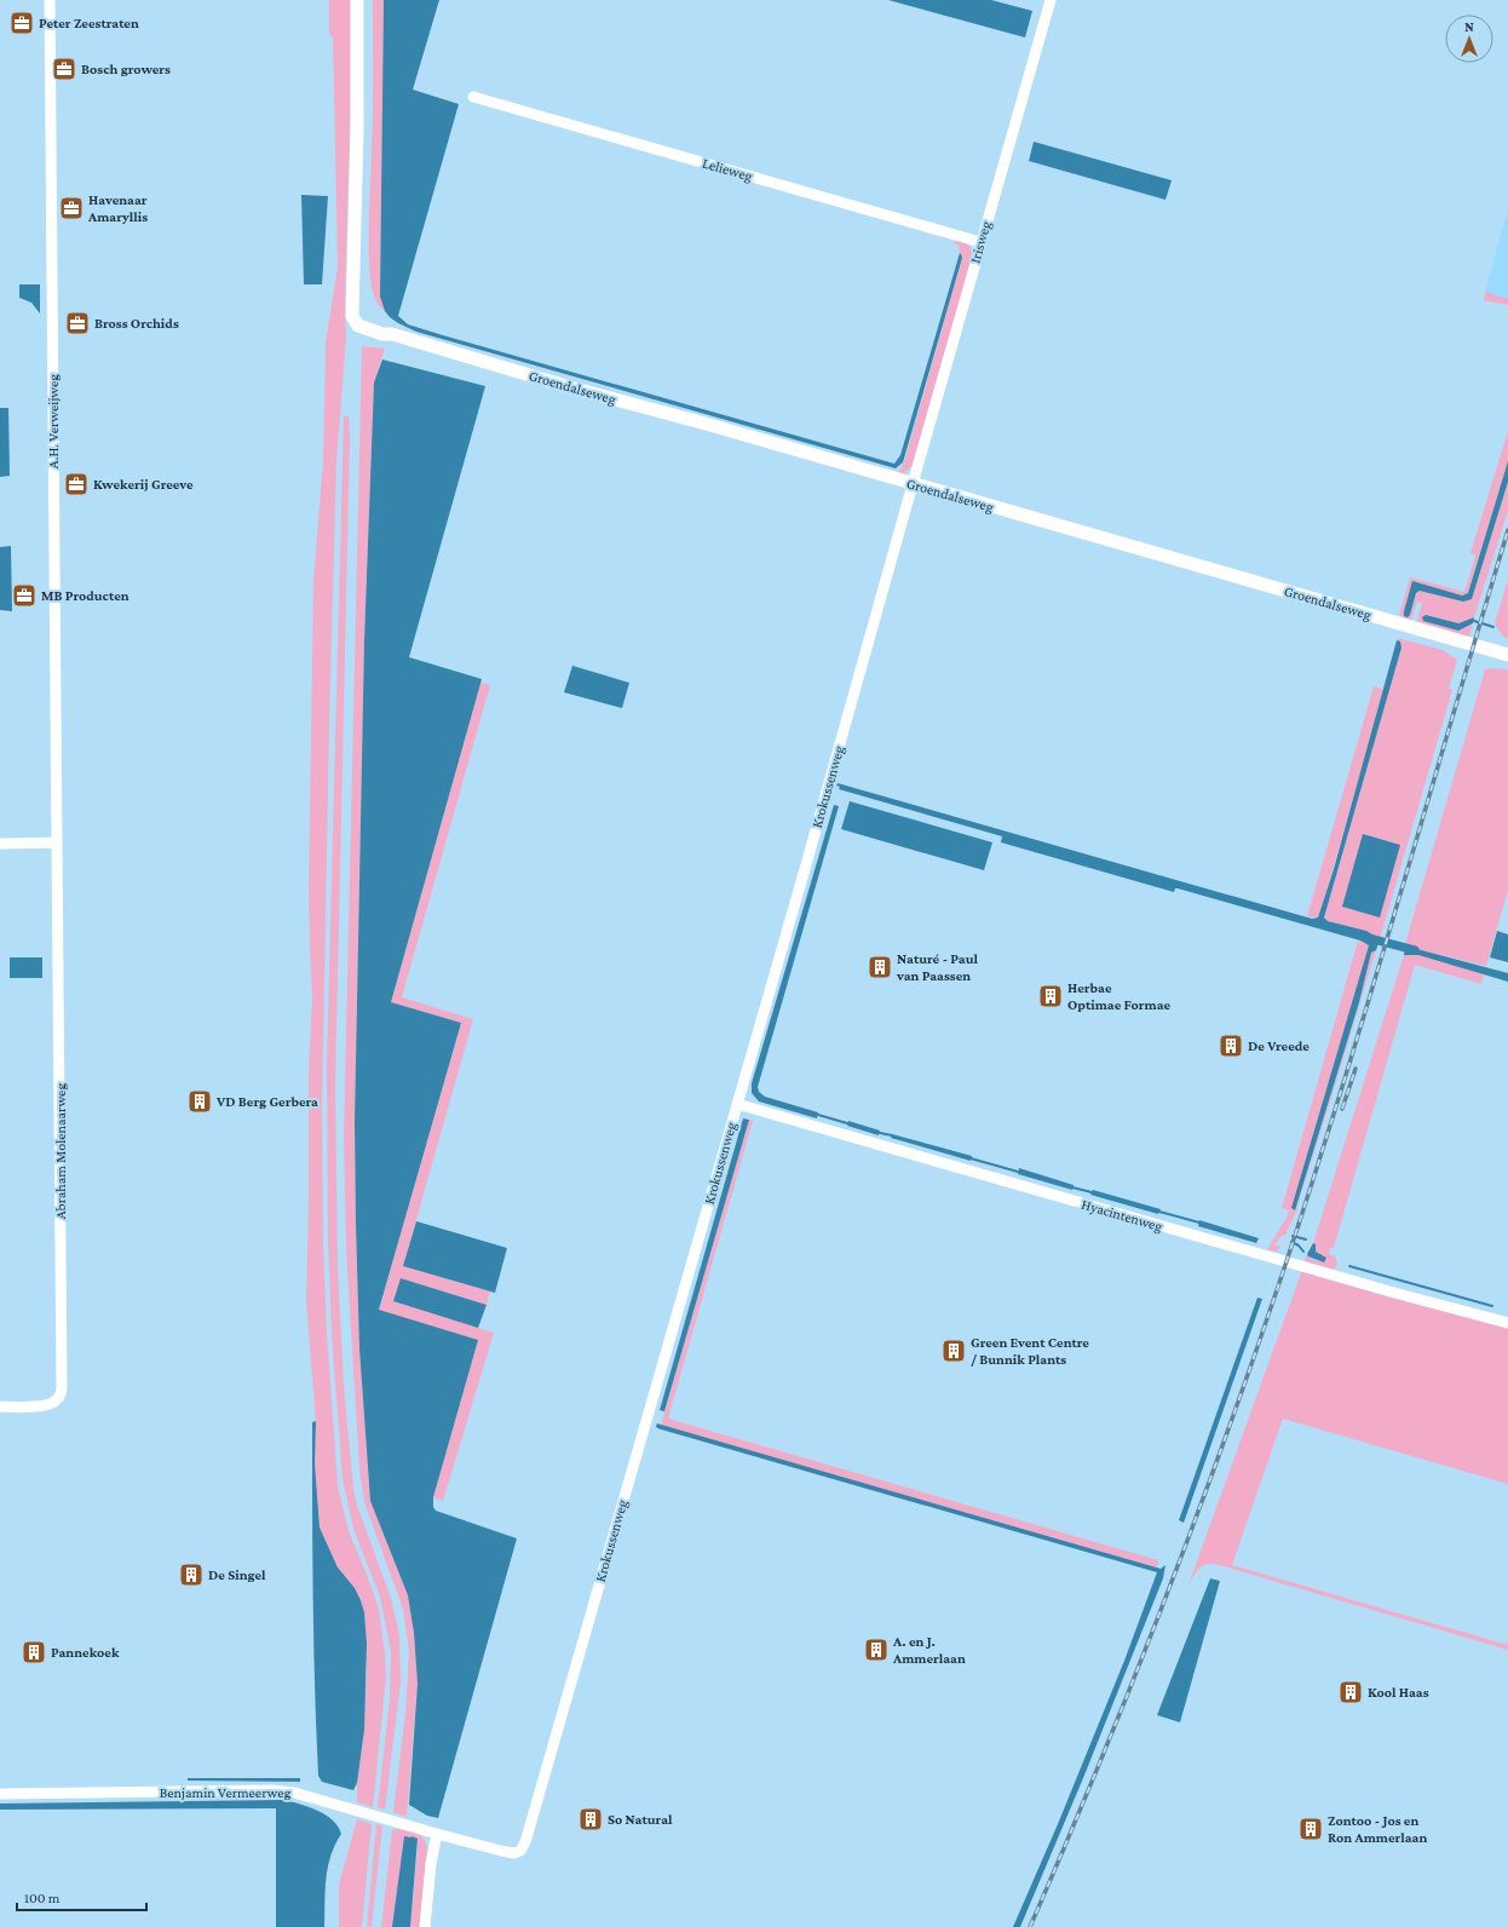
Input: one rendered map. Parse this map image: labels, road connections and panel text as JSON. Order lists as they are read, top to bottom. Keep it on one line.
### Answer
{"streets":{"street":["Lelieweg","Irisweg","Groendalseweg","A.H. Verweijweg","Krokussenweg","Abraham Molenaarweg","Hyacintenweg","Benjamin Vermeerweg"]},"crossings":[["Lelieweg","Irisweg"],["Irisweg","Groendalseweg"],["Irisweg","Krokussenweg"],["Groendalseweg","Krokussenweg"],["A.H. Verweijweg","Abraham Molenaarweg"],["Krokussenweg","Hyacintenweg"],["Krokussenweg","Benjamin Vermeerweg"]],"places":{"office":["Peter Zeestraten","Bosch growers","Havenaar Amaryllis","Bross Orchids","Kwekerij Greeve","MB Producten"],"building":["Naturé - Paul van Paassen","Herbae Optimae Formae","De Vreede","VD Berg Gerbera","Green Event Centre / Bunnik Plants","De Singel","A. en J. Ammerlaan","Pannekoek","Kool Haas","So Natural","Zontoo - Jos en Ron Ammerlaan"]},"scale_bar":"100 m","north":"top"}
